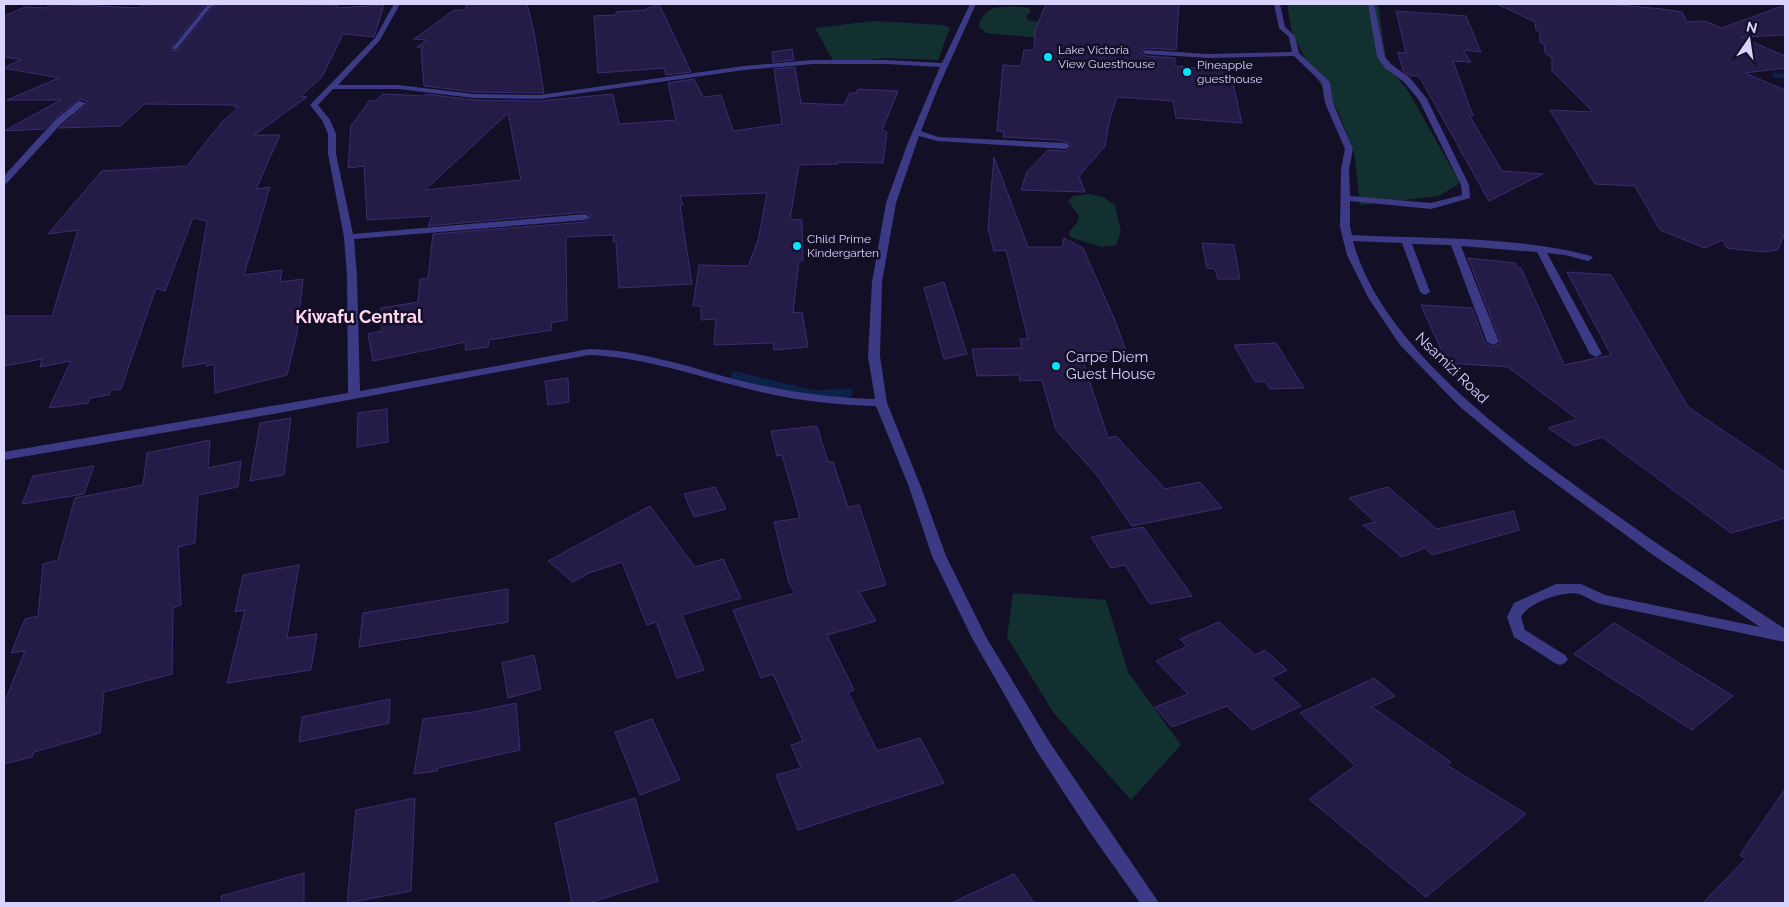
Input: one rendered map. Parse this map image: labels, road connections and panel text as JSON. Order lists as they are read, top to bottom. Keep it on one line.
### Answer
{"streets":{"street":["Nsamizi Road"]},"districts":["Kiwafu Central"],"places":["Lake Victoria View Guesthouse","Pineapple guesthouse","Child Prime Kindergarten","Carpe Diem Guest House"],"north":"top"}
